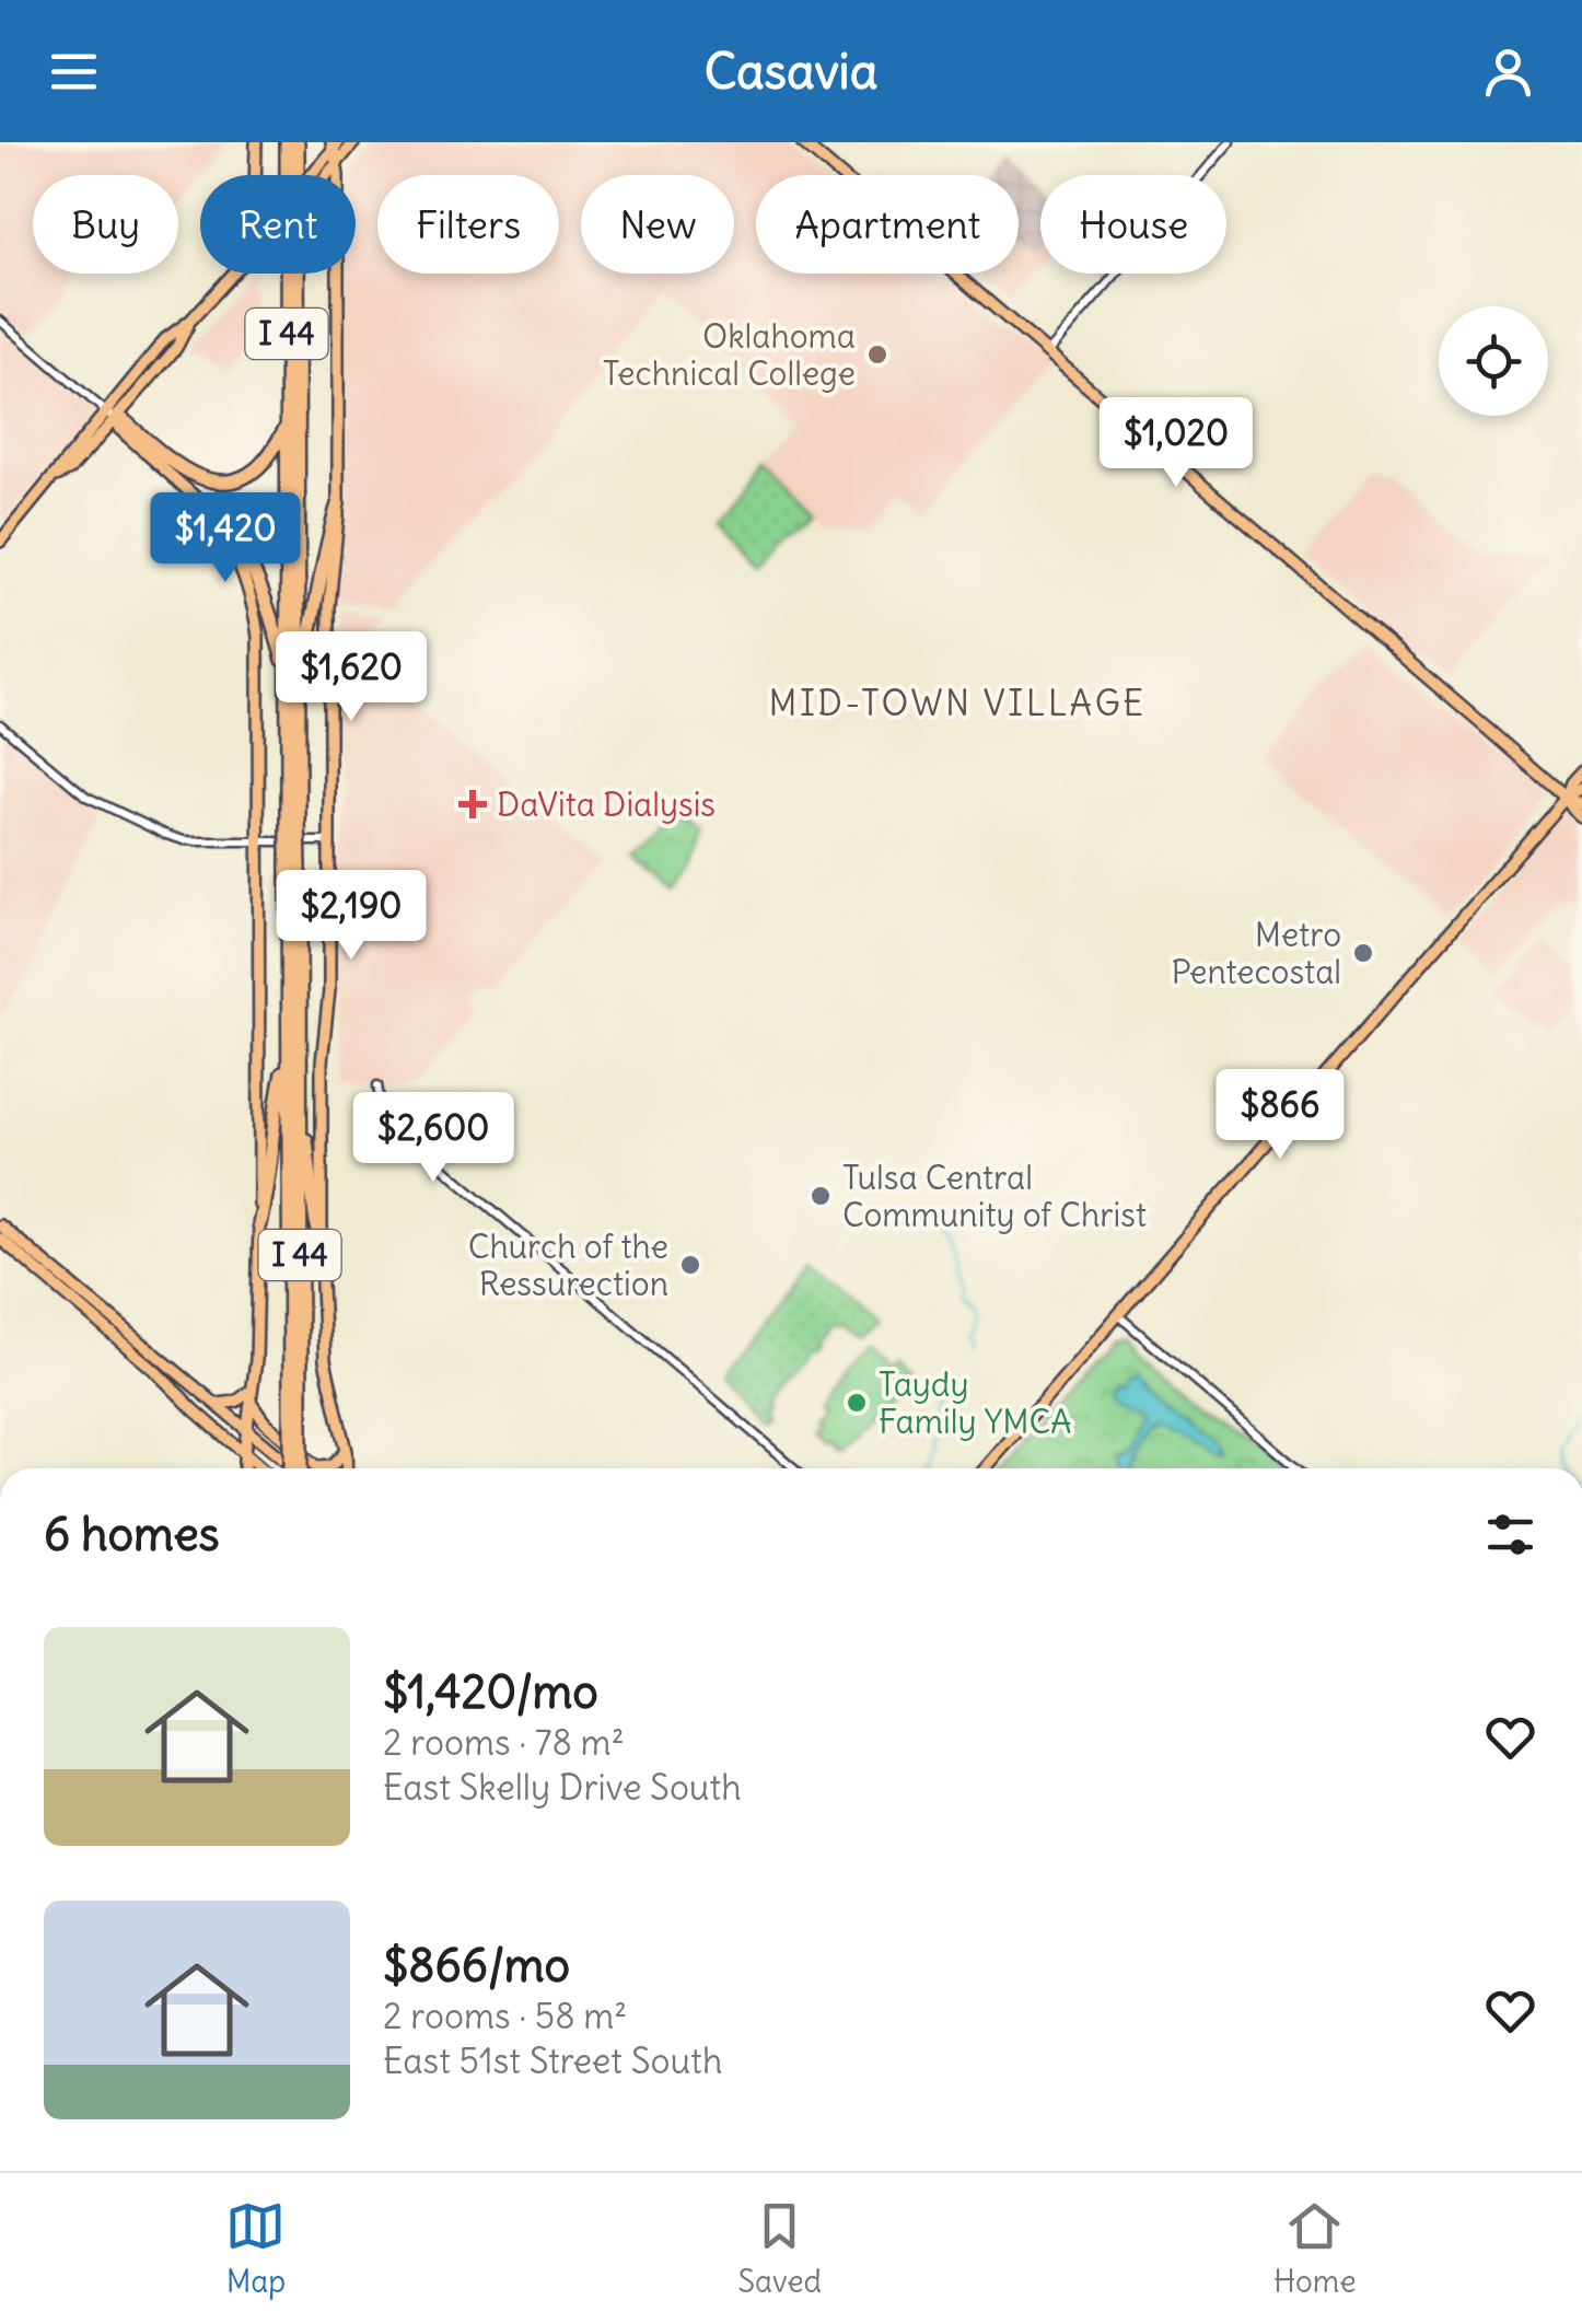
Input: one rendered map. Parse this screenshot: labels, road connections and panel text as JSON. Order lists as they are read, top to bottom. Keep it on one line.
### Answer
{"streets":{"highway":["I 44"]},"districts":["MID-TOWN VILLAGE"],"places":{"other":["Oklahoma Technical College","Metro Pentecostal","Tulsa Central Community of Christ","Church of the Ressurection","Taydy Family YMCA"],"health":["DaVita Dialysis"]},"page":{"header":"Casavia","chip":["Buy","Rent","Filters","New","Apartment","House"],"price":["$1,020","$1,420","$1,620","$2,190","$866","$2,600"],"heading":"6 homes","list":[{"name":"$1,420/mo","note":"2 rooms · 78 m² · East Skelly Drive South"},{"name":"$866/mo","note":"2 rooms · 58 m² · East 51st Street South"}],"tabs":["Map","Saved","Home"]}}
